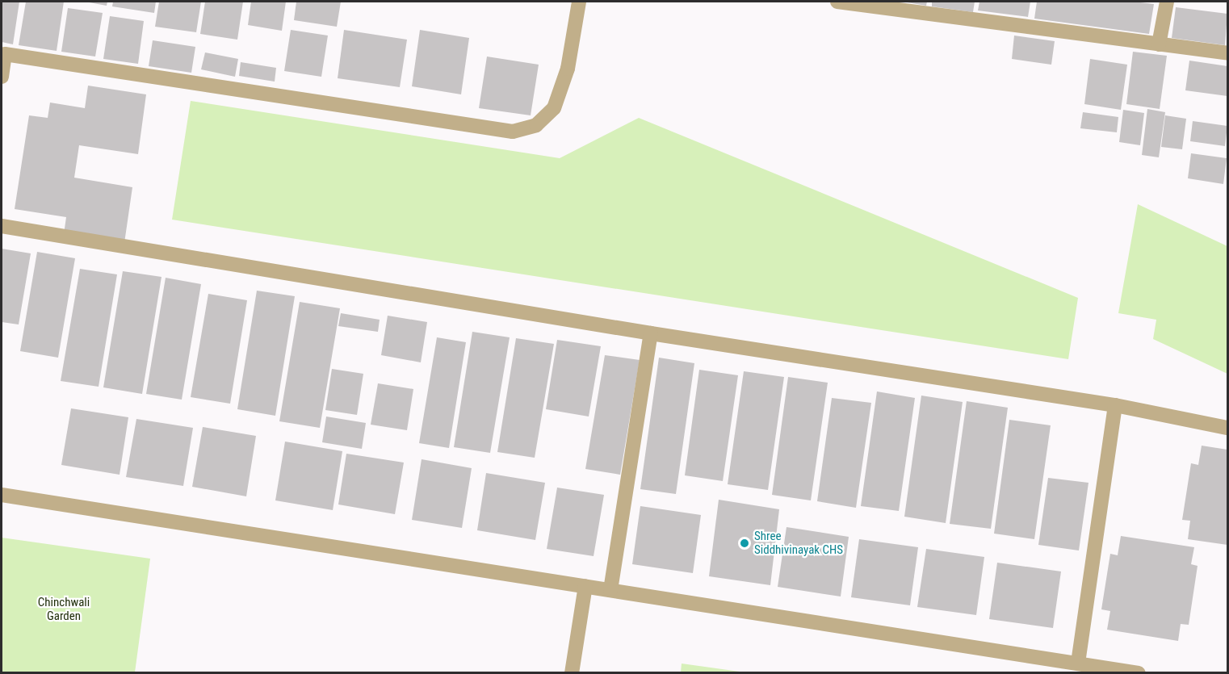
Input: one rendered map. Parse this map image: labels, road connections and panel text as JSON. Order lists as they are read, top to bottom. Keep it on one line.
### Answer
{"parks":["Chinchwali Garden"],"places":["Shree Siddhivinayak CHS"]}
